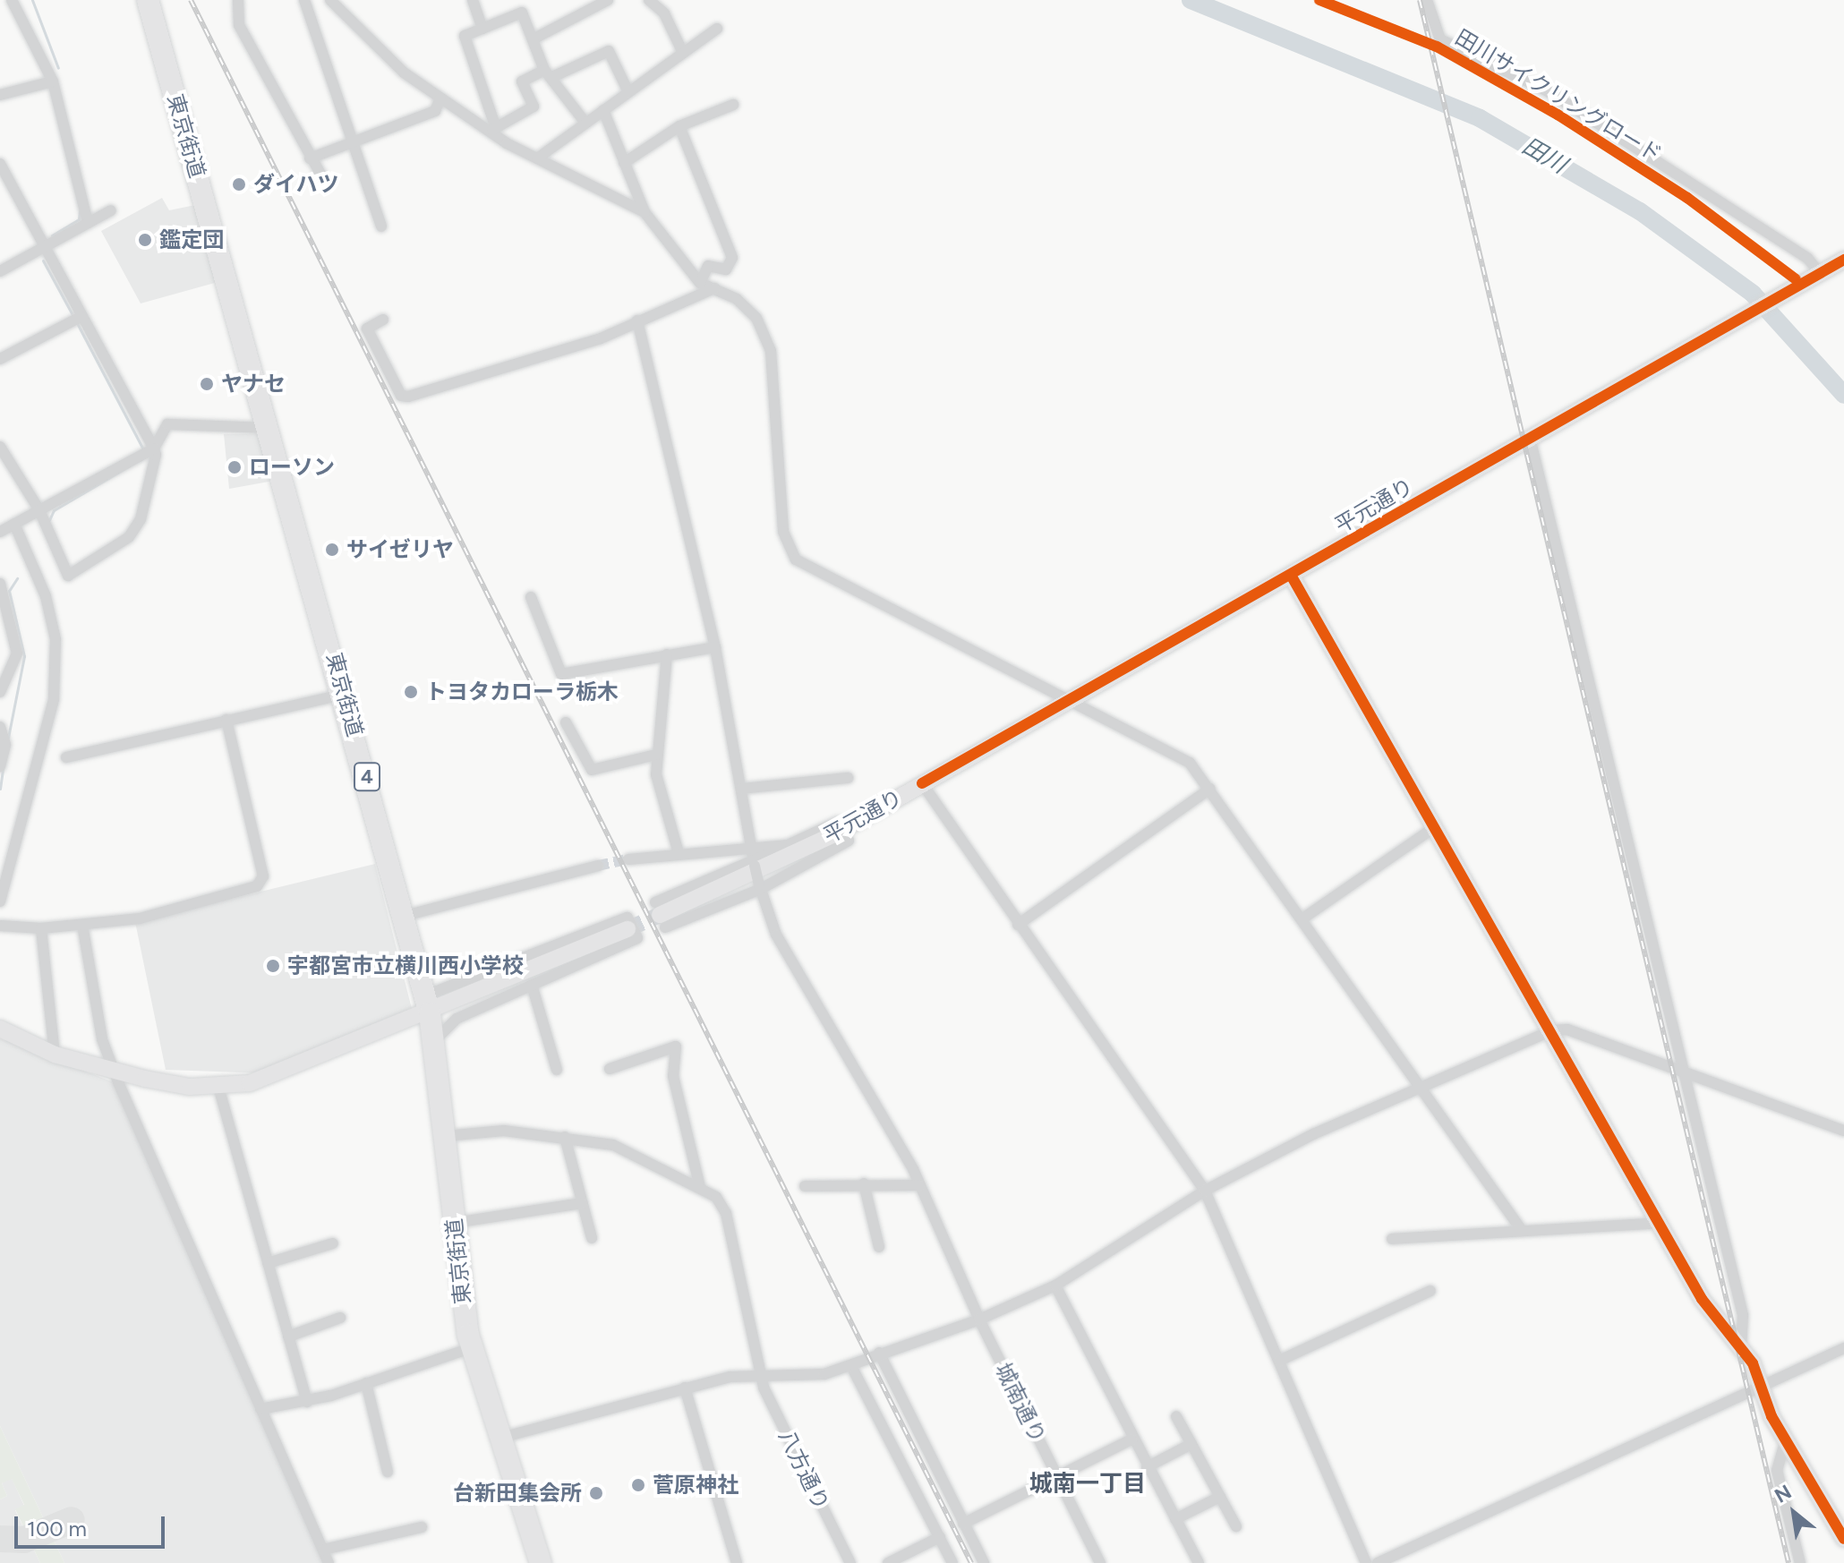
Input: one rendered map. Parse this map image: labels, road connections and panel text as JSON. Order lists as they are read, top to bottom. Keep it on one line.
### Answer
{"streets":{"highway":["東京街道","4"],"street":["平元通り","城南通り","八方通り"],"cycle path":["田川サイクリングロード"]},"districts":["城南一丁目"],"water":["田川"],"places":["ダイハツ","鑑定団","ヤナセ","ローソン","サイゼリヤ","トヨタカローラ栃木","宇都宮市立横川西小学校","菅原神社","台新田集会所"],"scale_bar":"100 m","north":"top left"}
